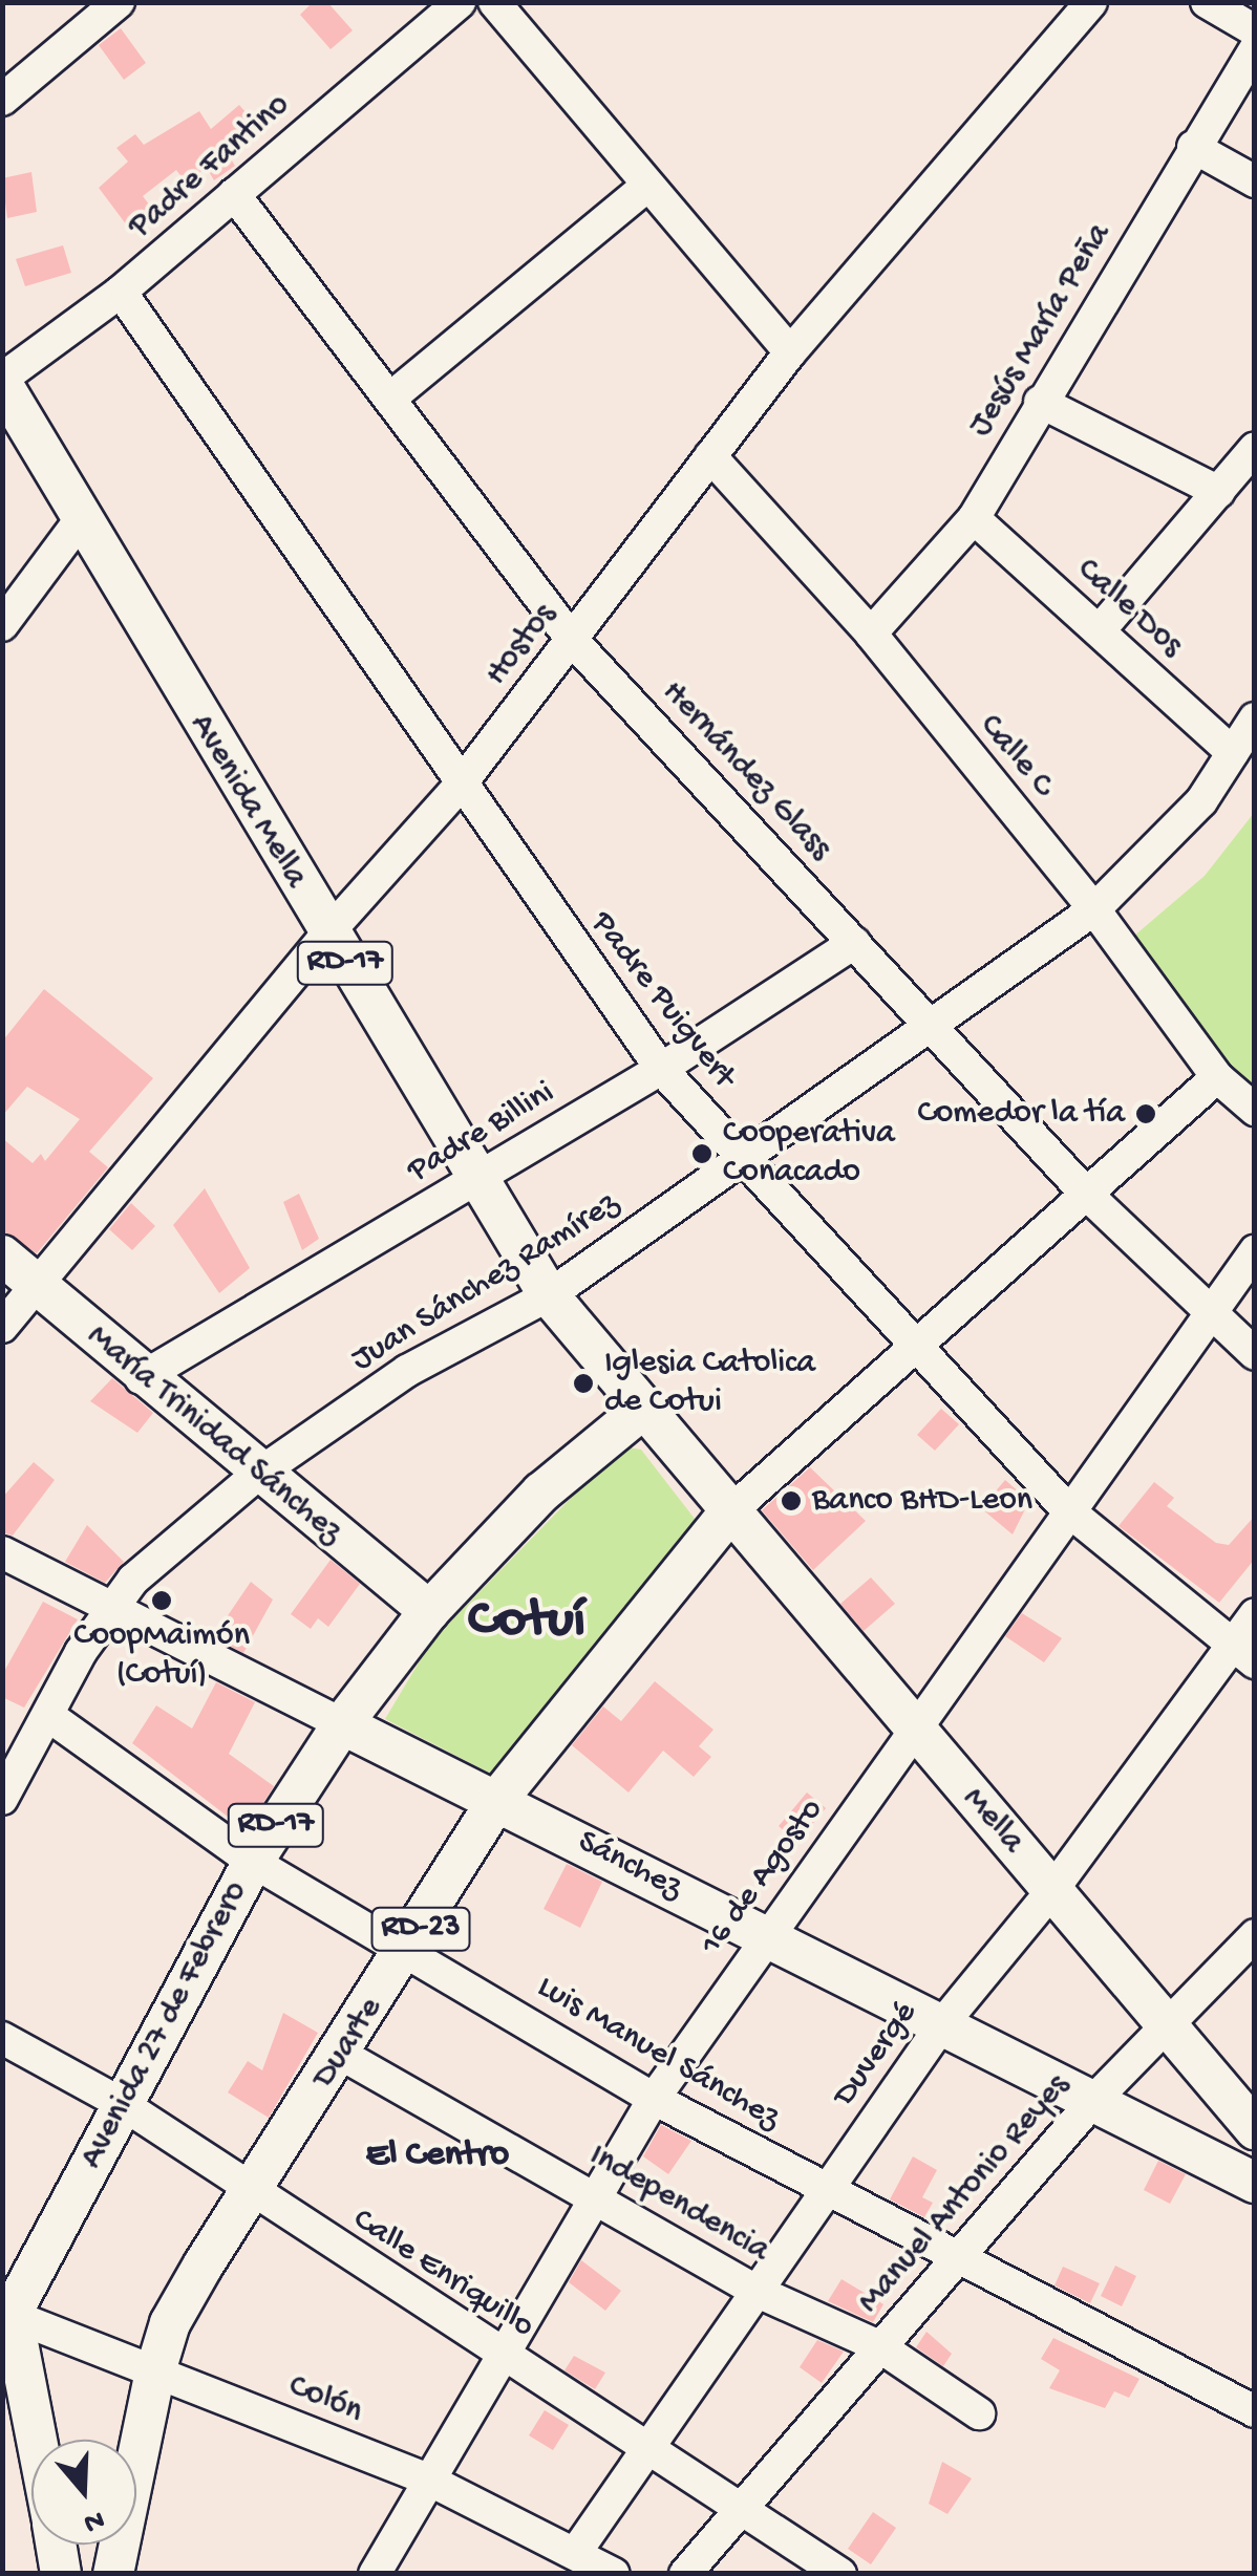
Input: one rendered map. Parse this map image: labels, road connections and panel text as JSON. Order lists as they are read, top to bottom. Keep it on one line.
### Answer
{"streets":{"main road":["Avenida Mella","RD-17","María Trinidad Sánchez","Mella","Sánchez","RD-23","Avenida 27 de Febrero","Duarte"],"street":["Padre Fantino","Jesús María Peña","Calle Dos","Hostos","Calle C","Hernández Glass","Padre Puigvert","Padre Billini","Juan Sánchez Ramírez","16 de Agosto","Luis Manuel Sánchez","Duvergé","Manuel Antonio Reyes","Independencia","Calle Enriquillo","Colón"]},"crossings":[["Padre Fantino","Hernández Glass"],["Padre Fantino","Avenida Mella"],["Padre Fantino","Padre Puigvert"],["Jesús María Peña","Calle Dos"],["Jesús María Peña","Calle C"],["Calle Dos","Juan Sánchez Ramírez"],["Hostos","Calle C"],["Hostos","Hernández Glass"],["Hostos","Avenida Mella"],["Hostos","Padre Puigvert"],["Hostos","María Trinidad Sánchez"],["Calle C","Juan Sánchez Ramírez"],["Hernández Glass","Padre Billini"],["Hernández Glass","Juan Sánchez Ramírez"],["Hernández Glass","16 de Agosto"],["Avenida Mella","Padre Billini"],["Avenida Mella","Juan Sánchez Ramírez"],["Avenida Mella","Mella"],["Avenida Mella","Avenida 27 de Febrero"],["Avenida Mella","Duarte"],["Padre Puigvert","Padre Billini"],["Padre Puigvert","Juan Sánchez Ramírez"],["Padre Puigvert","16 de Agosto"],["Padre Puigvert","Duvergé"],["Padre Billini","María Trinidad Sánchez"],["Juan Sánchez Ramírez","María Trinidad Sánchez"],["Juan Sánchez Ramírez","Sánchez"],["Juan Sánchez Ramírez","Luis Manuel Sánchez"],["María Trinidad Sánchez","Avenida 27 de Febrero"],["Mella","16 de Agosto"],["Mella","Duarte"],["Mella","Duvergé"],["Mella","Manuel Antonio Reyes"],["Sánchez","16 de Agosto"],["Sánchez","Avenida 27 de Febrero"],["Sánchez","Duarte"],["Sánchez","Duvergé"],["Sánchez","Manuel Antonio Reyes"],["16 de Agosto","Luis Manuel Sánchez"],["16 de Agosto","Independencia"],["16 de Agosto","Calle Enriquillo"],["16 de Agosto","Colón"],["Avenida 27 de Febrero","Luis Manuel Sánchez"],["Avenida 27 de Febrero","Calle Enriquillo"],["Avenida 27 de Febrero","Colón"],["Duarte","Luis Manuel Sánchez"],["Duarte","Independencia"],["Duarte","Calle Enriquillo"],["Duarte","Colón"],["Luis Manuel Sánchez","Duvergé"],["Luis Manuel Sánchez","Manuel Antonio Reyes"],["Duvergé","Independencia"],["Duvergé","Calle Enriquillo"],["Duvergé","Colón"],["Manuel Antonio Reyes","Independencia"],["Manuel Antonio Reyes","Calle Enriquillo"]],"districts":["Cotuí","El Centro"],"places":["Comedor la tía","Cooperativa Conacado","Iglesia Catolica de Cotui","Banco BHD-Leon","CoopMaimón (Cotuí)"],"north":"bottom"}
